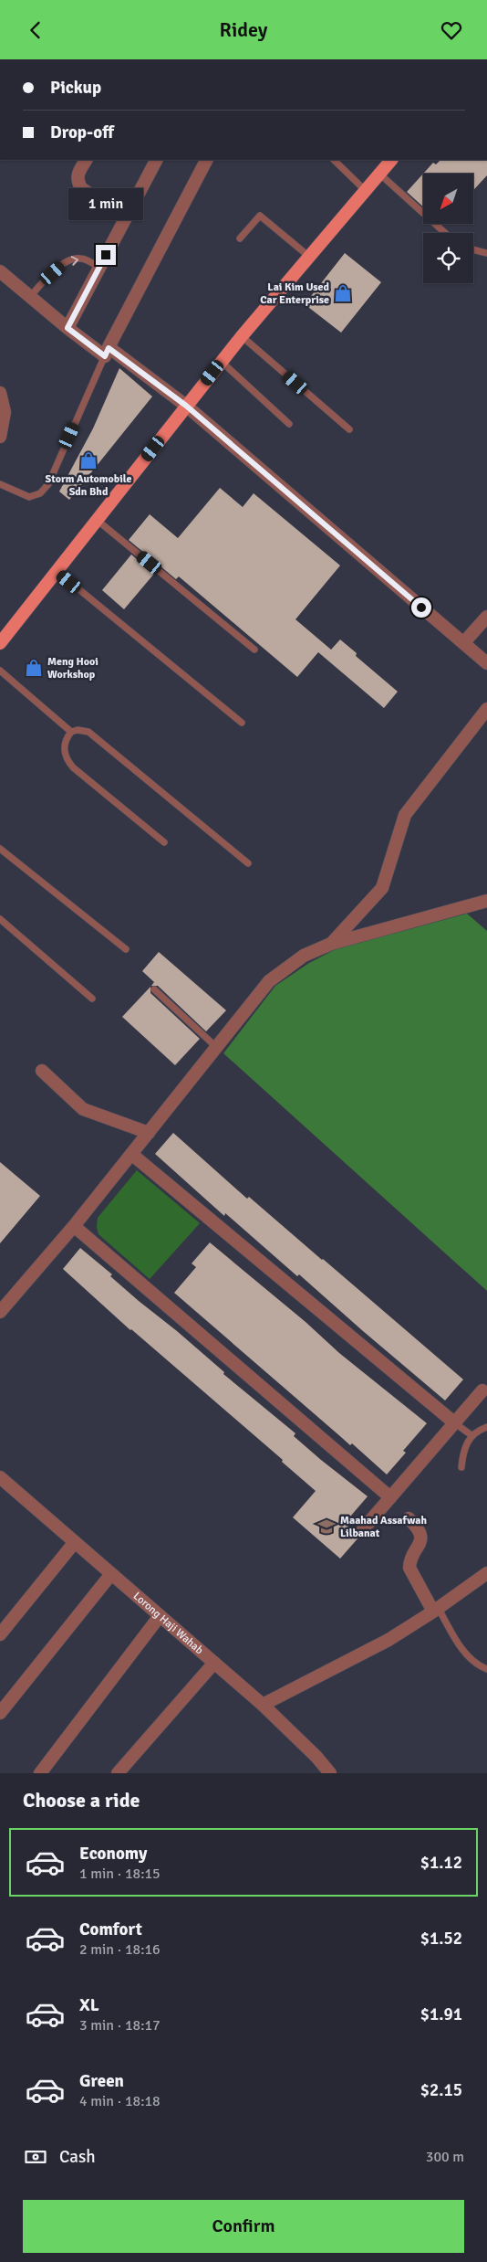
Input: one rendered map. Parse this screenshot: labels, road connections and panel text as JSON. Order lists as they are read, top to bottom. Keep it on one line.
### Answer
{"streets":{"street":["Lorong Haji Wahab"]},"places":{"shop":["Lai Kim Used Car Enterprise","Storm Automobile Sdn Bhd","Meng Hooi Workshop"],"school or university":["Maahad Assafwah Lilbanat"]},"north":"bottom left","page":{"header":"Ridey","banner":["Pickup","Drop-off"],"bubble":"1 min","heading":"Choose a ride","list":[{"name":"Economy","note":"1 min · 18:15","value":"$1.12"},{"name":"Comfort","note":"2 min · 18:16","value":"$1.52"},{"name":"XL","note":"3 min · 18:17","value":"$1.91"},{"name":"Green","note":"4 min · 18:18","value":"$2.15"}],"pay":["Cash","300 m"],"buttons":"Confirm"}}
